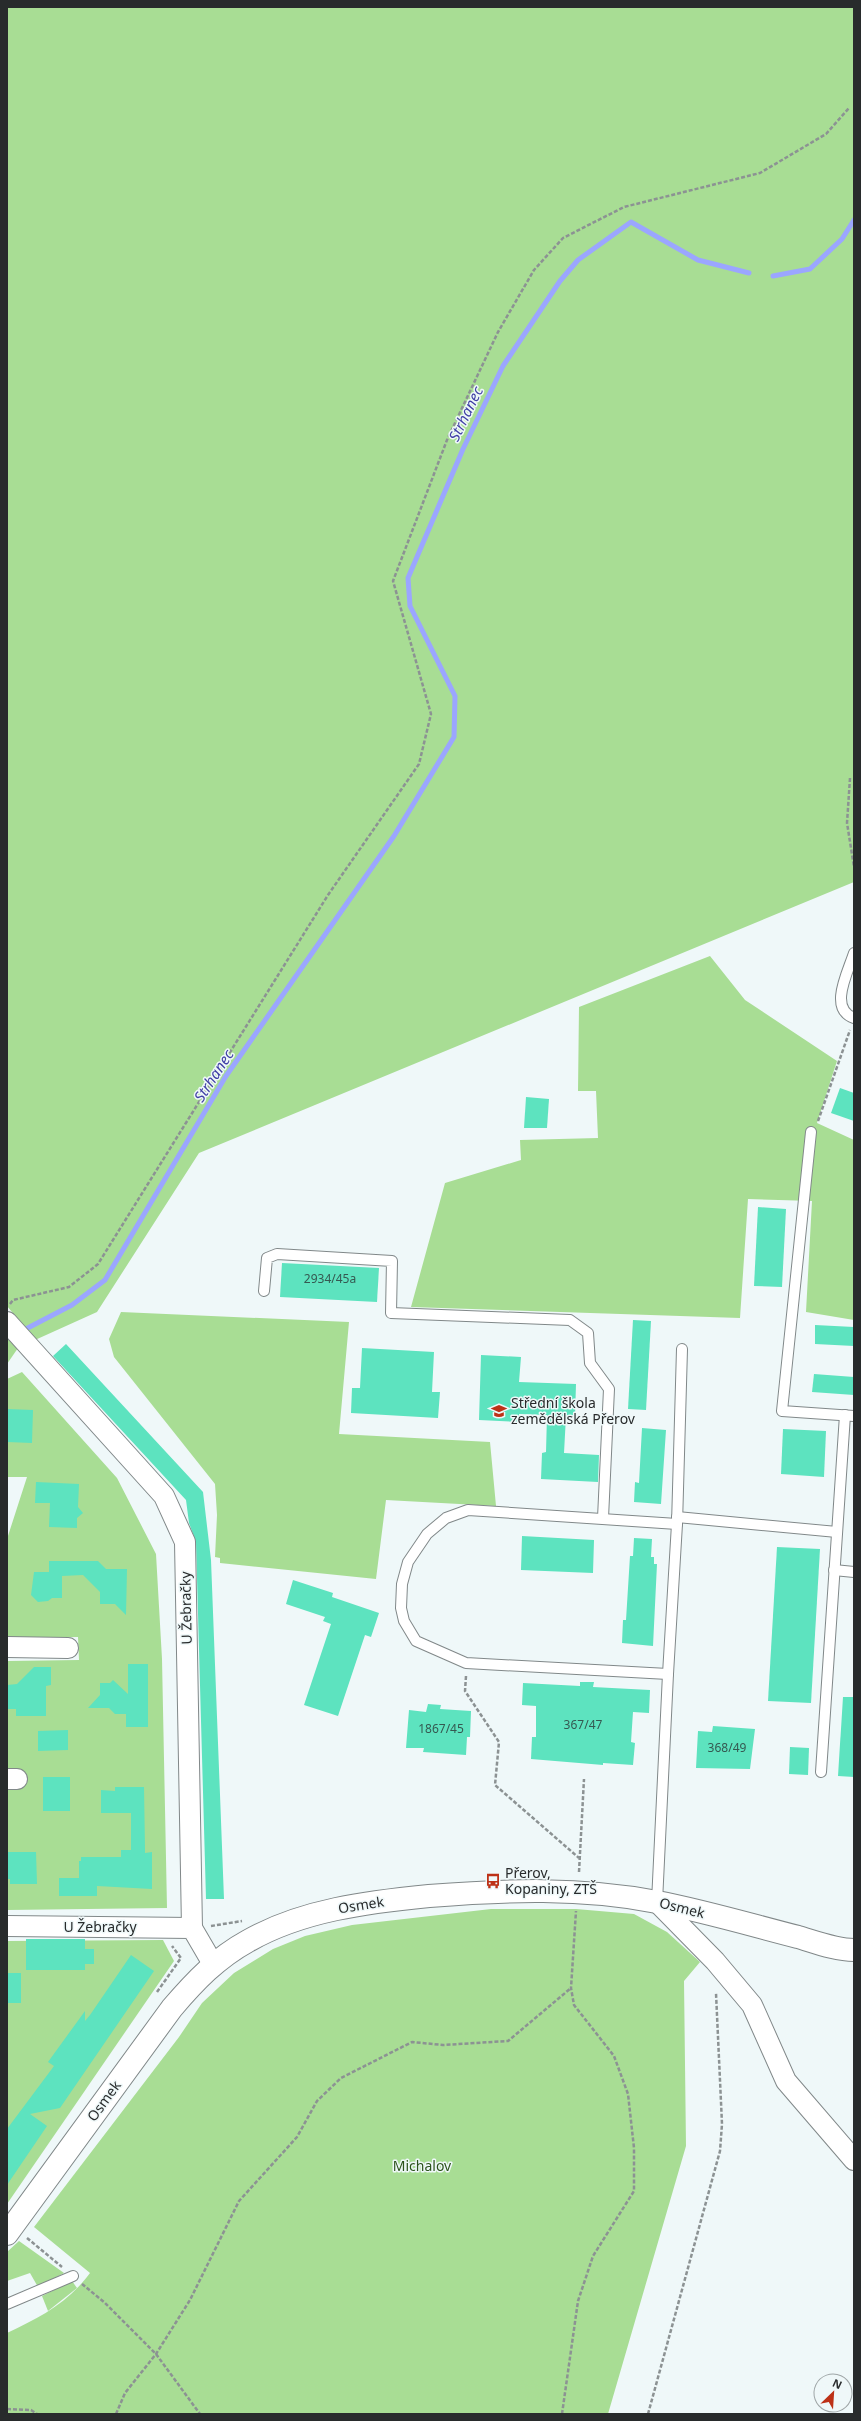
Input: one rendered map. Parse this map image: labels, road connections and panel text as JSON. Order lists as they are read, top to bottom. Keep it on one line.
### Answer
{"streets":{"street":["U Žebračky","Osmek"]},"crossings":[["U Žebračky","Osmek"]],"water":["Strhanec"],"parks":["Michalov"],"places":{"school or university":["Střední škola zemědělská Přerov"],"bus stop":["Přerov, Kopaniny, ZTŠ"]},"house_numbers":["2934/45a","367/47","1867/45","368/49"],"north":"top right"}
